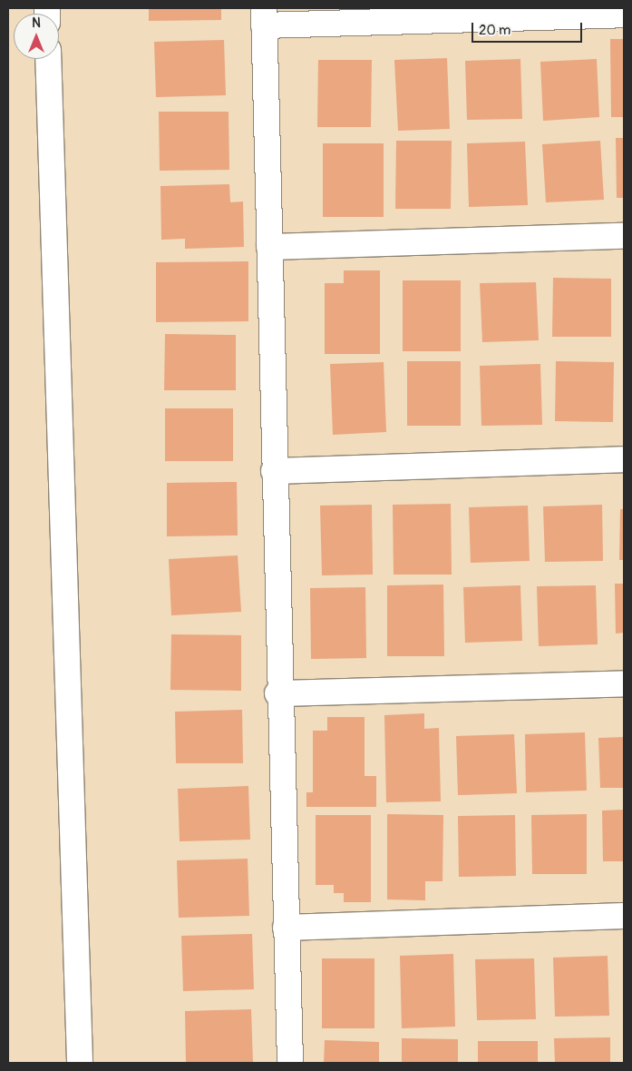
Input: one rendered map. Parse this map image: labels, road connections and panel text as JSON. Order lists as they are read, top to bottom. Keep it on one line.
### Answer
{"scale_bar":"20 m","north":"top"}
